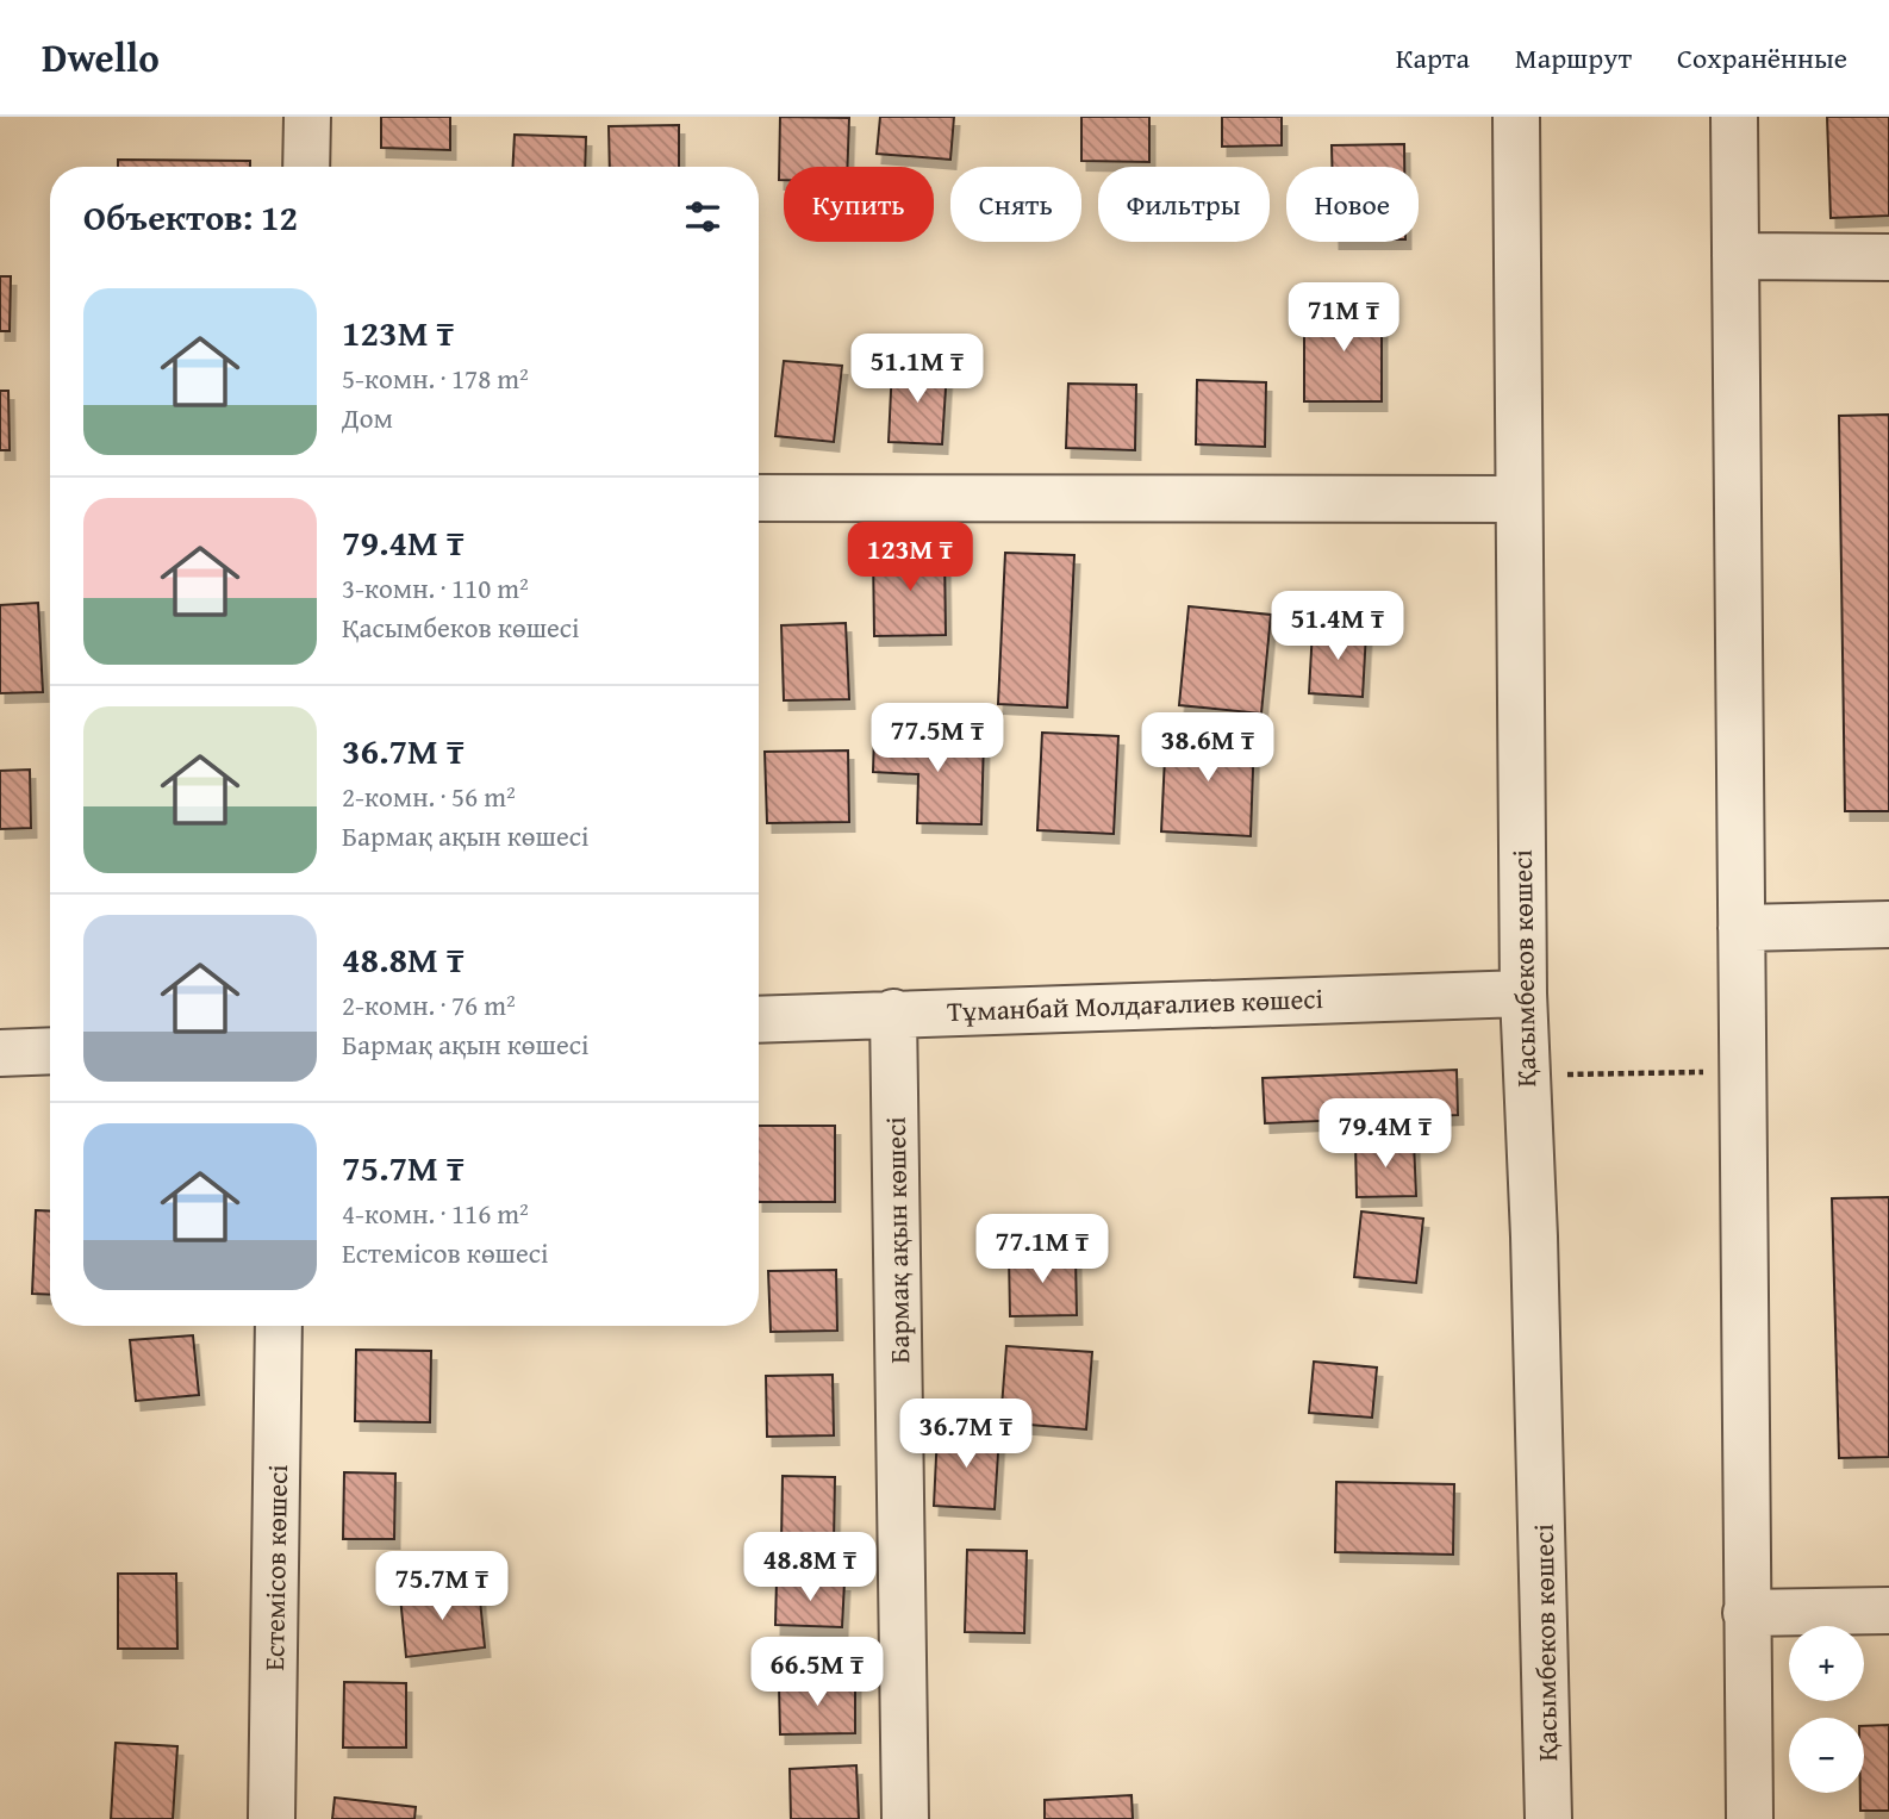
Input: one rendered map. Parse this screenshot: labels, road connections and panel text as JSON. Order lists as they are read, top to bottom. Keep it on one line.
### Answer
{"streets":{"street":["Қасымбеков көшесі","Тұманбай Молдағалиев көшесі","Бармақ ақын көшесі","Естемісов көшесі"]},"crossings":[["Қасымбеков көшесі","Тұманбай Молдағалиев көшесі"],["Тұманбай Молдағалиев көшесі","Бармақ ақын көшесі"]],"page":{"header":"Dwello","nav":["Карта","Маршрут","Сохранённые"],"chip":["Купить","Снять","Фильтры","Новое"],"heading":"Объектов: 12","list":[{"name":"123M ₸","note":"5-комн. · 178 m² · Дом"},{"name":"79.4M ₸","note":"3-комн. · 110 m² · Қасымбеков көшесі"},{"name":"36.7M ₸","note":"2-комн. · 56 m² · Бармақ ақын көшесі"},{"name":"48.8M ₸","note":"2-комн. · 76 m² · Бармақ ақын көшесі"},{"name":"75.7M ₸","note":"4-комн. · 116 m² · Естемісов көшесі"}],"price":["71M ₸","51.1M ₸","123M ₸","51.4M ₸","77.5M ₸","38.6M ₸","79.4M ₸","77.1M ₸","36.7M ₸","48.8M ₸","75.7M ₸","66.5M ₸"],"map_buttons":["+","−"]}}
